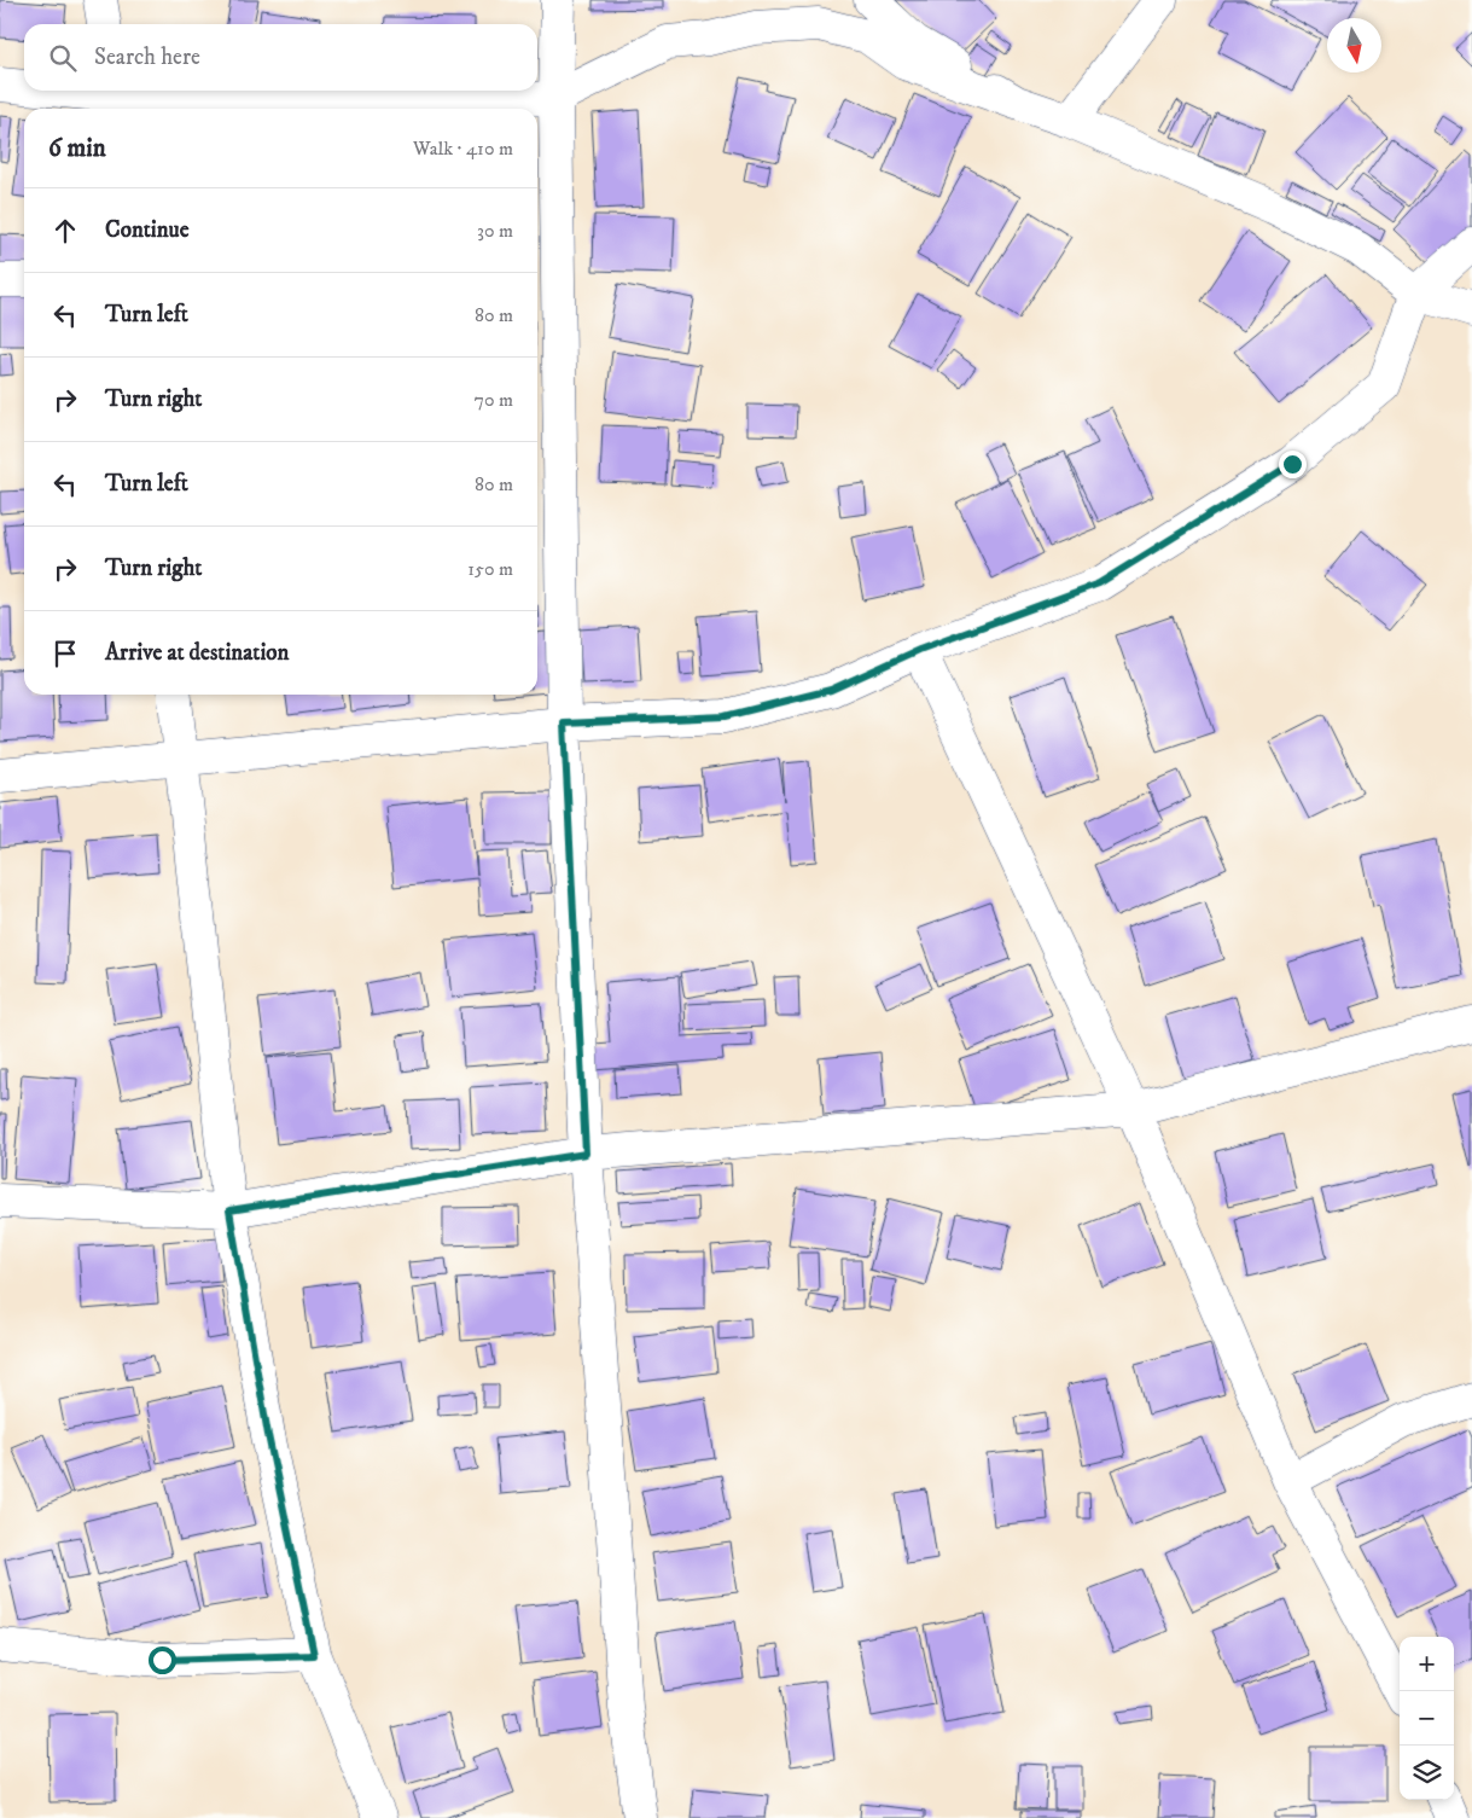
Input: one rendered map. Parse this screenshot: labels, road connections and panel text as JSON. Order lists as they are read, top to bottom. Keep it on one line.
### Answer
{"north":"bottom","page":{"search":"Search here","heading":["6 min","Walk · 410 m"],"list":[["Continue","30 m"],["Turn left","80 m"],["Turn right","70 m"],["Turn left","80 m"],["Turn right","150 m"],"Arrive at destination"],"map_buttons":["+","−"]}}
